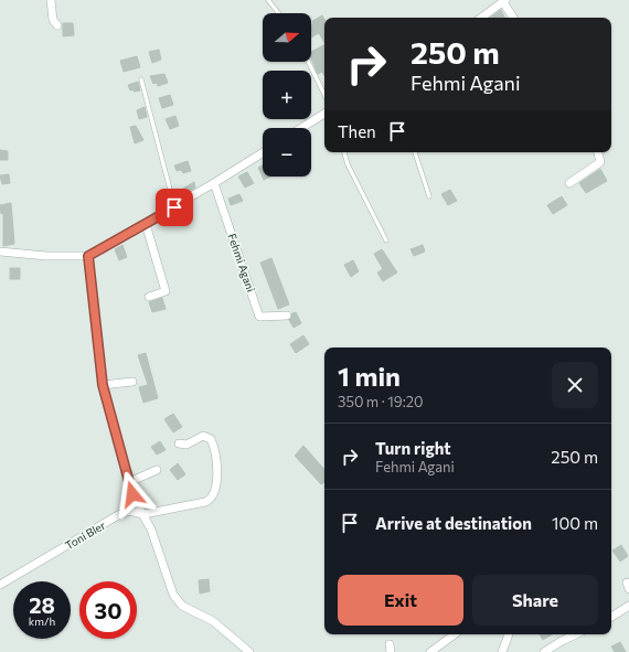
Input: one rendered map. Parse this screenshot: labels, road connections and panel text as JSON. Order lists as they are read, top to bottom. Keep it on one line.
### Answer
{"streets":{"street":["Fehmi Agani","Toni Bler"]},"north":"right","page":{"map_buttons":["+","−"],"turn":["250 m","Fehmi Agani"],"then":"Then","heading":["1 min","350 m · 19:20"],"list":[{"name":"Turn right","note":"Fehmi Agani","value":"250 m"},{"name":"Arrive at destination","value":"100 m"}],"buttons":["Exit","Share"],"speed":"28 km/h","limit":"30"}}
